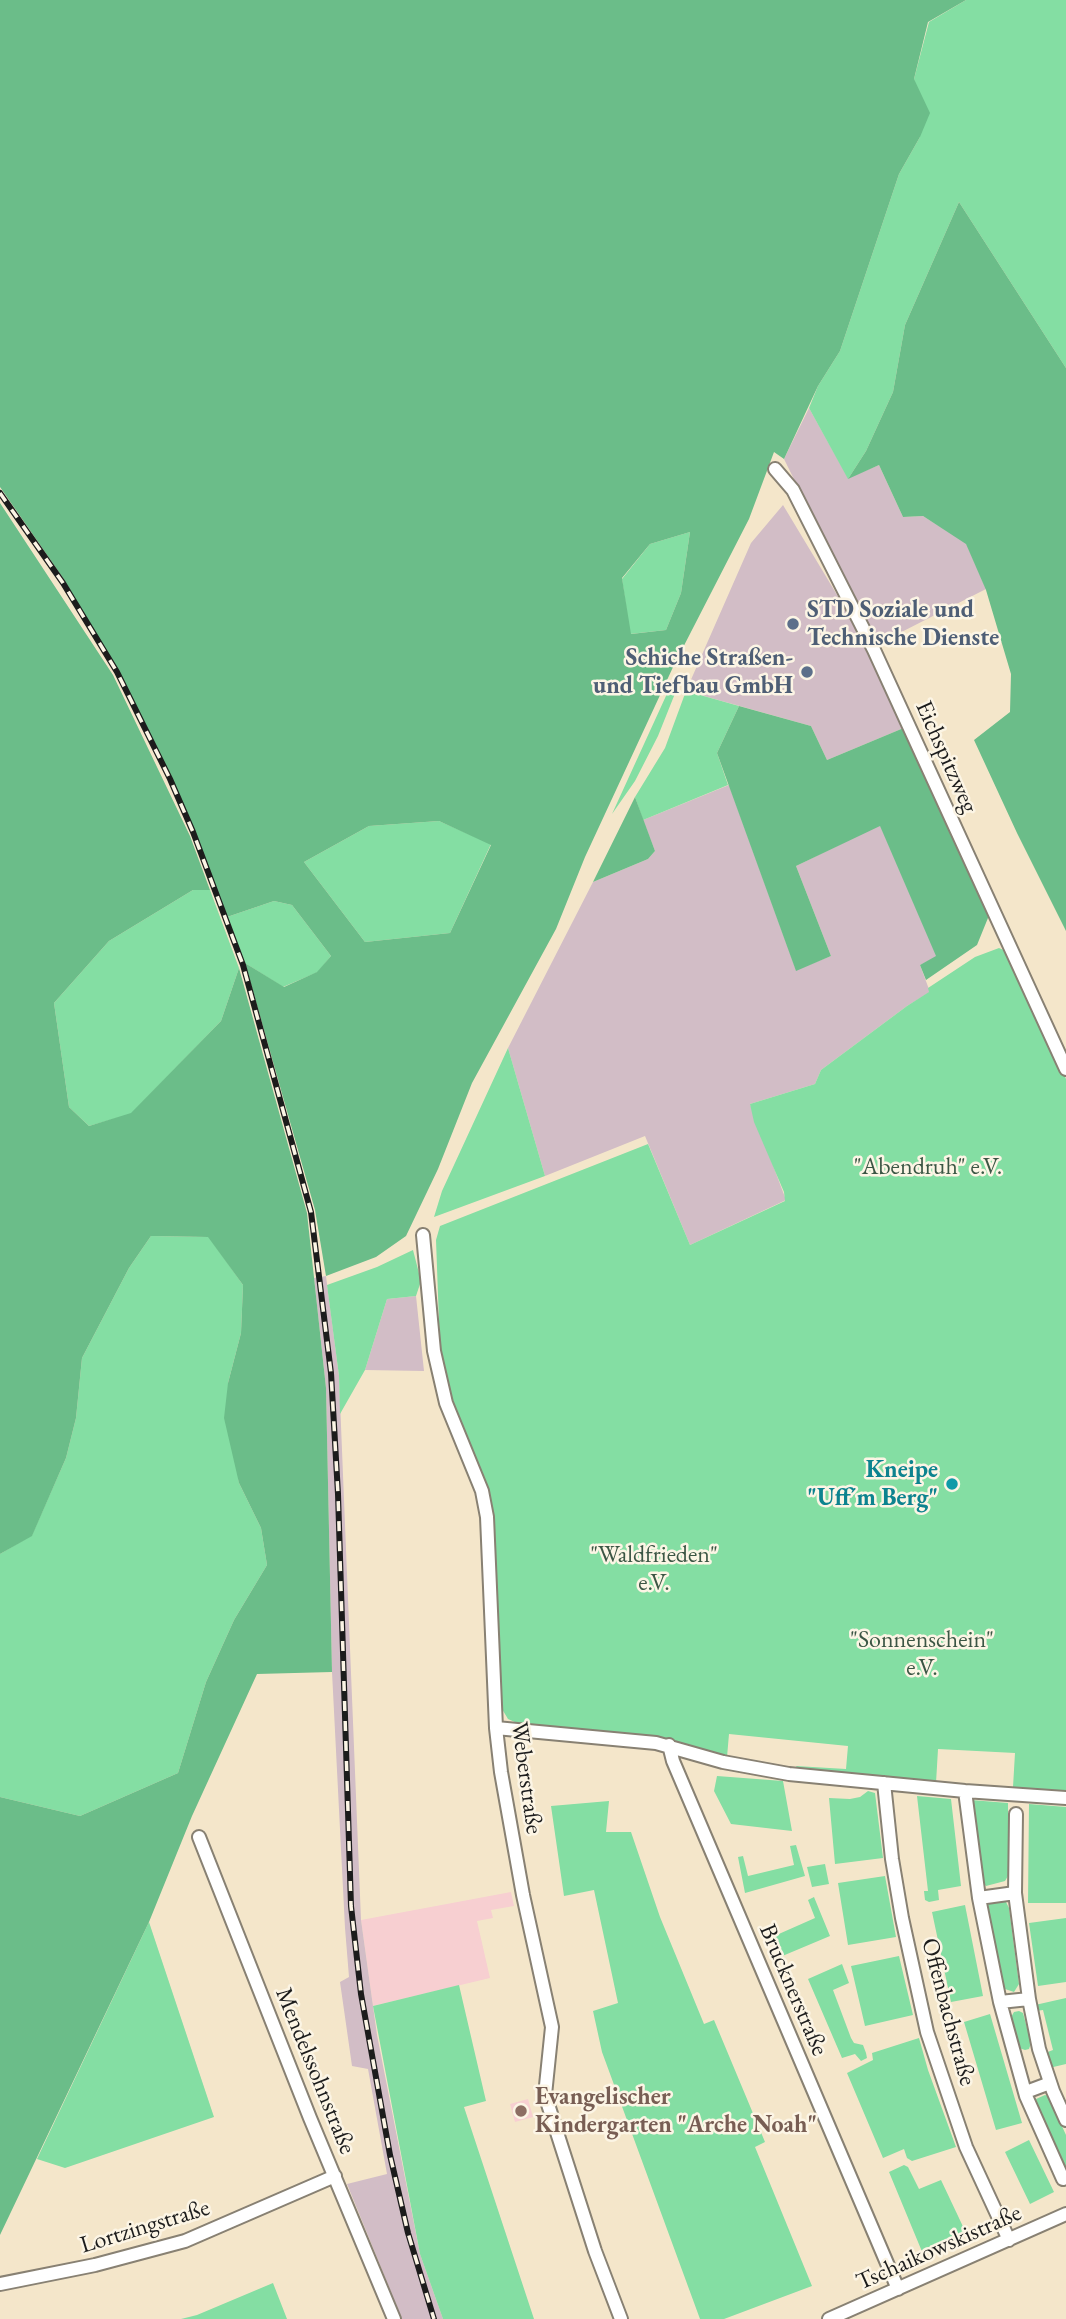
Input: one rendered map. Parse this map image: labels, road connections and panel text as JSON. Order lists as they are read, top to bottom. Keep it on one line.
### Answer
{"streets":{"street":["Eichspitzweg","Weberstraße","Brucknerstraße","Offenbachstraße","Mendelssohnstraße","Lortzingstraße","Tschaikowskistraße"]},"crossings":[["Brucknerstraße","Tschaikowskistraße"],["Offenbachstraße","Tschaikowskistraße"],["Mendelssohnstraße","Lortzingstraße"]],"parks":["\"Abendruh\" e.V.","\"Waldfrieden\" e.V.","\"Sonnenschein\" e.V."],"places":["STD Soziale und Technische Dienste","Schiche Straßen- und Tiefbau GmbH","Kneipe \"Uff´m Berg\"","Evangelischer Kindergarten \"Arche Noah\""]}
